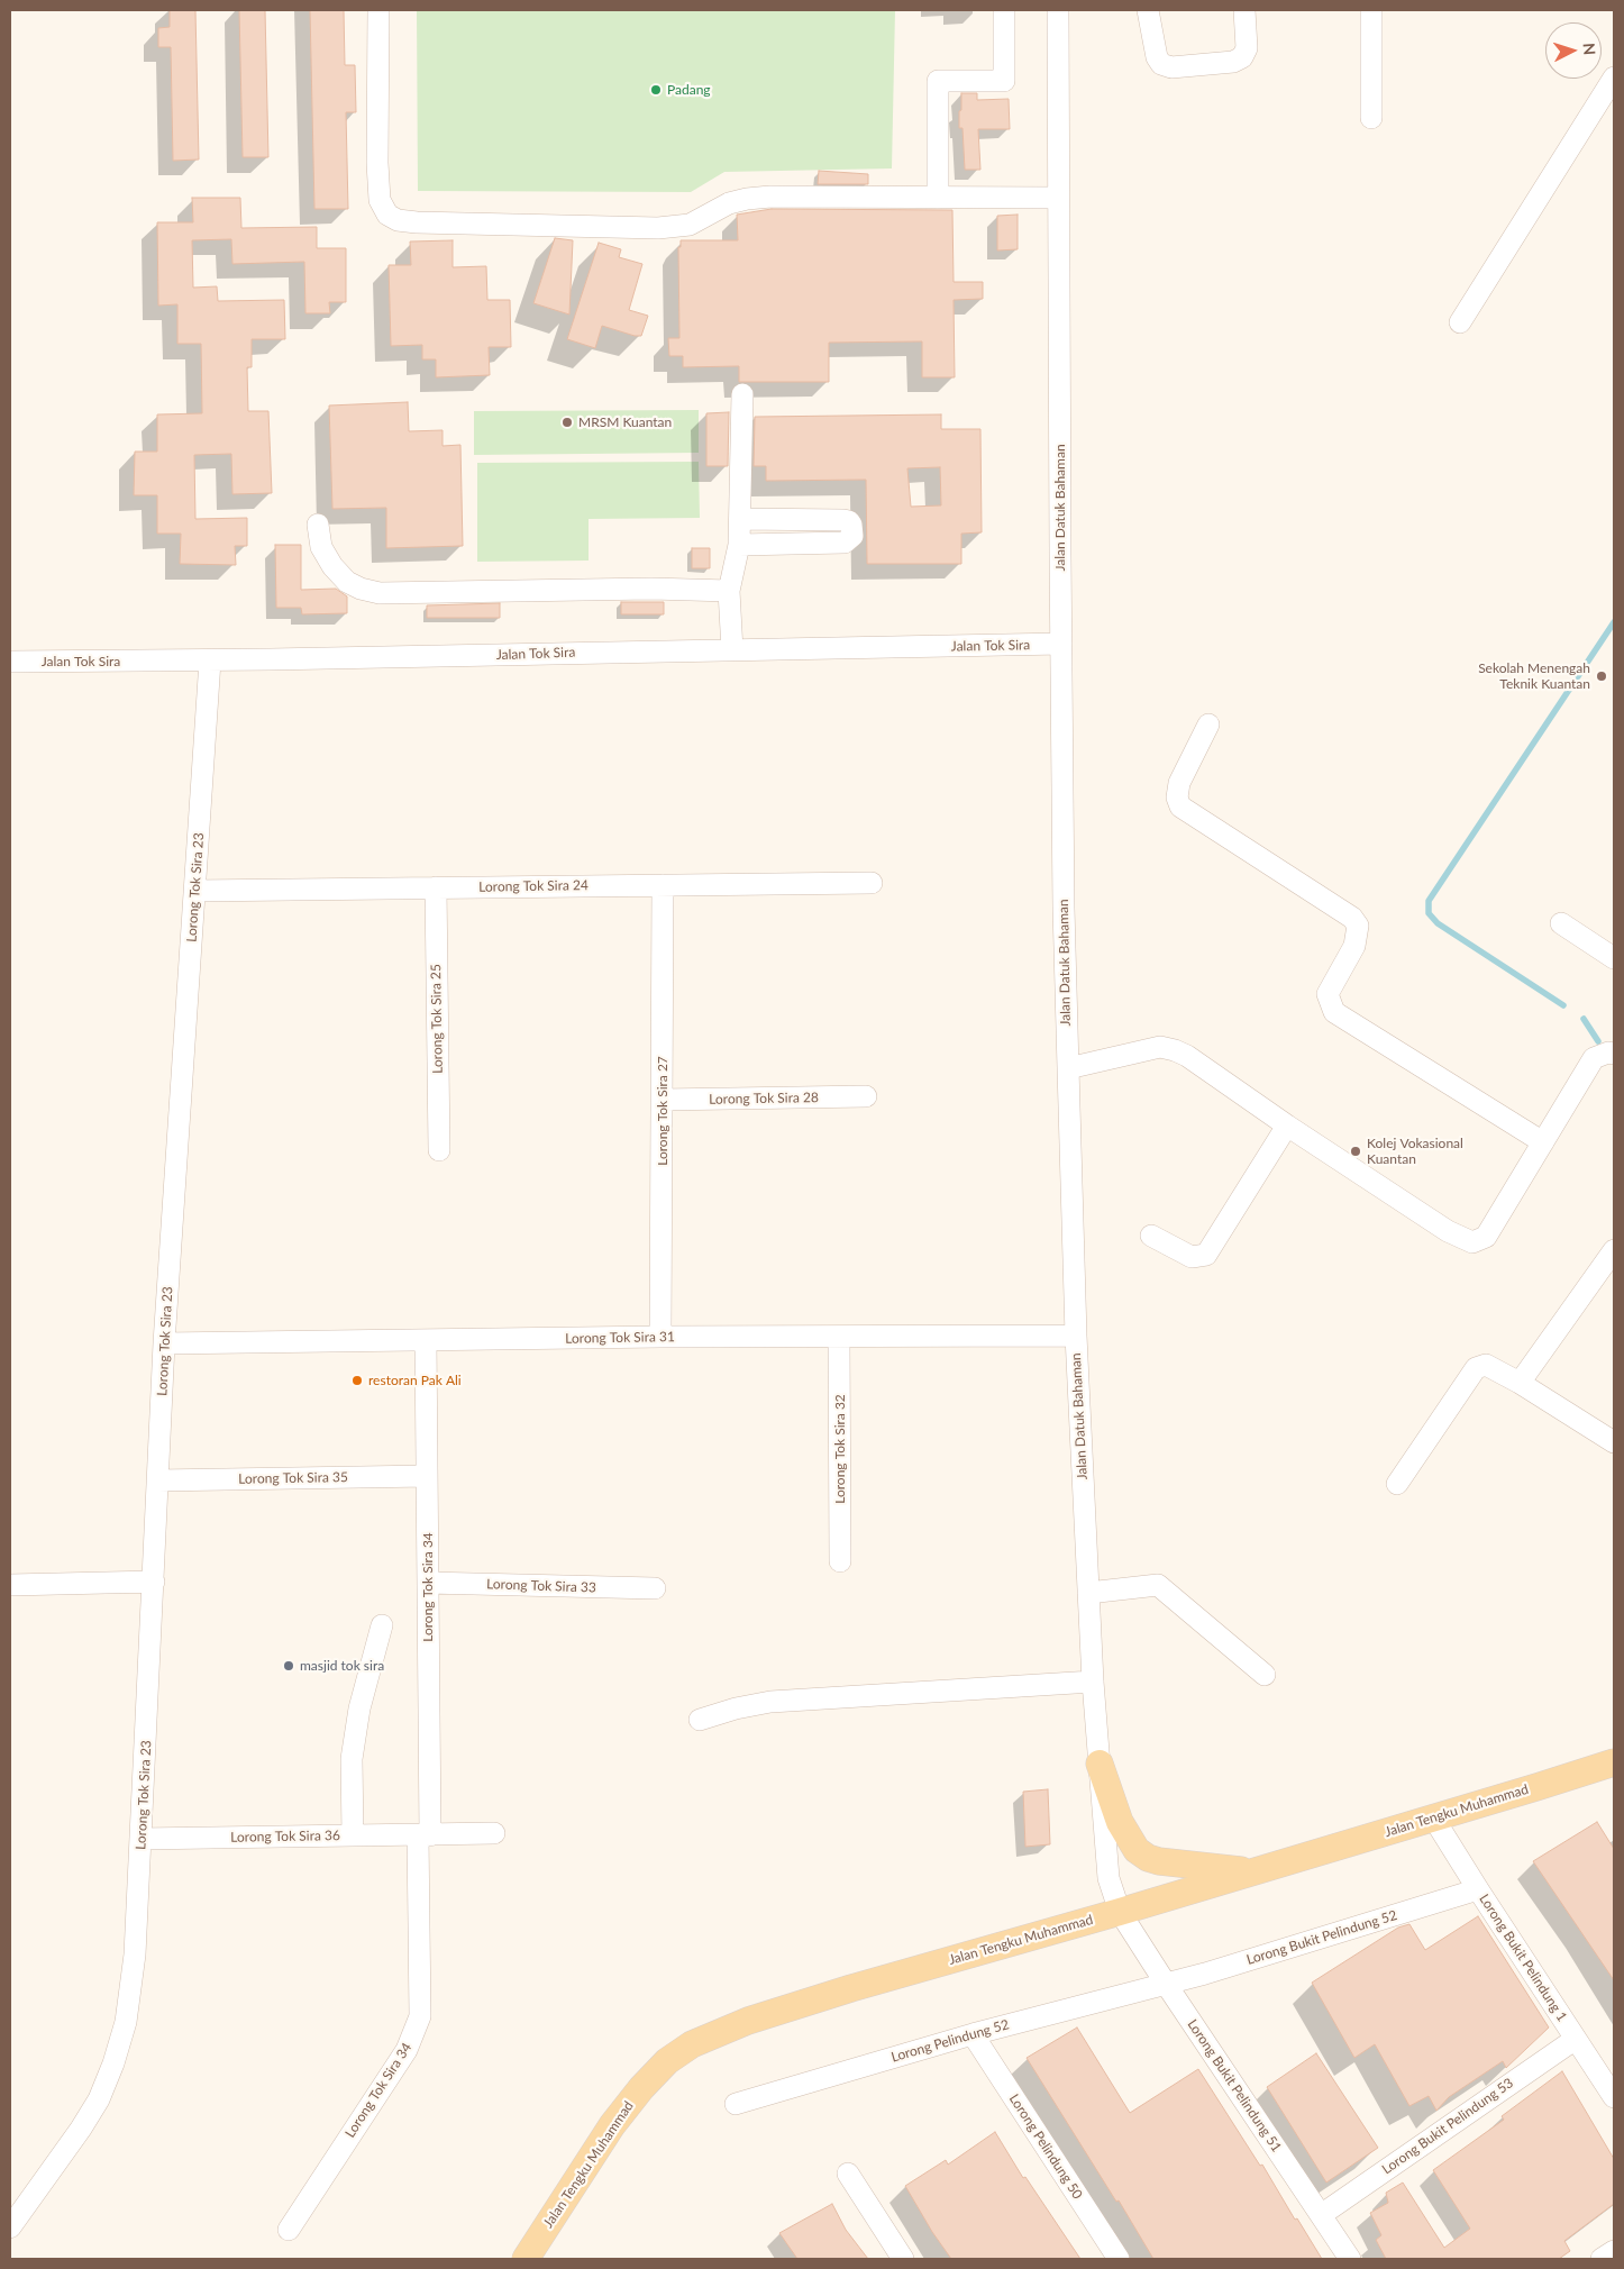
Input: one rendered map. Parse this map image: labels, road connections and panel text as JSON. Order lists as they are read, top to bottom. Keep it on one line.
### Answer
{"streets":{"main road":["Jalan Tengku Muhammad"],"street":["Jalan Datuk Bahaman","Jalan Tok Sira","Lorong Tok Sira 24","Lorong Tok Sira 23","Lorong Tok Sira 25","Lorong Tok Sira 28","Lorong Tok Sira 27","Lorong Tok Sira 31","Lorong Tok Sira 32","Lorong Tok Sira 35","Lorong Tok Sira 33","Lorong Tok Sira 34","Lorong Tok Sira 36","Lorong Bukit Pelindung 52","Lorong Bukit Pelindung 1","Lorong Pelindung 52","Lorong Bukit Pelindung 51","Lorong Bukit Pelindung 53","Lorong Pelindung 50"]},"crossings":[["Jalan Datuk Bahaman","Jalan Tok Sira"],["Jalan Datuk Bahaman","Lorong Tok Sira 31"],["Jalan Datuk Bahaman","Jalan Tengku Muhammad"],["Jalan Datuk Bahaman","Lorong Bukit Pelindung 51"],["Jalan Tok Sira","Lorong Tok Sira 23"],["Lorong Tok Sira 24","Lorong Tok Sira 23"],["Lorong Tok Sira 24","Lorong Tok Sira 25"],["Lorong Tok Sira 24","Lorong Tok Sira 27"],["Lorong Tok Sira 23","Lorong Tok Sira 31"],["Lorong Tok Sira 23","Lorong Tok Sira 35"],["Lorong Tok Sira 23","Lorong Tok Sira 36"],["Lorong Tok Sira 28","Lorong Tok Sira 27"],["Lorong Tok Sira 27","Lorong Tok Sira 31"],["Lorong Tok Sira 31","Lorong Tok Sira 32"],["Lorong Tok Sira 31","Lorong Tok Sira 34"],["Lorong Tok Sira 35","Lorong Tok Sira 34"],["Lorong Tok Sira 33","Lorong Tok Sira 34"],["Lorong Tok Sira 34","Lorong Tok Sira 36"],["Jalan Tengku Muhammad","Lorong Bukit Pelindung 1"],["Jalan Tengku Muhammad","Lorong Bukit Pelindung 51"],["Lorong Bukit Pelindung 52","Lorong Bukit Pelindung 1"],["Lorong Bukit Pelindung 52","Lorong Pelindung 52"],["Lorong Bukit Pelindung 52","Lorong Bukit Pelindung 51"],["Lorong Bukit Pelindung 1","Lorong Bukit Pelindung 53"],["Lorong Pelindung 52","Lorong Bukit Pelindung 51"],["Lorong Pelindung 52","Lorong Pelindung 50"],["Lorong Bukit Pelindung 51","Lorong Bukit Pelindung 53"]],"places":["Padang","MRSM Kuantan","Sekolah Menengah Teknik Kuantan","Kolej Vokasional Kuantan","restoran Pak Ali","masjid tok sira"],"north":"right"}
